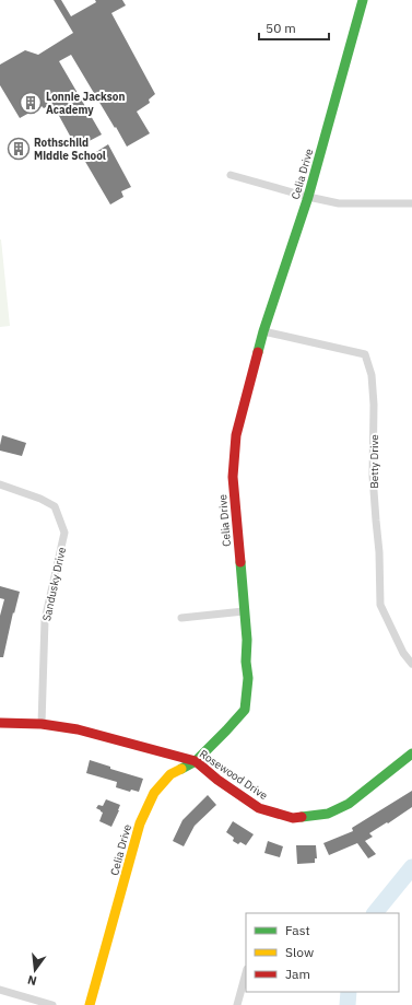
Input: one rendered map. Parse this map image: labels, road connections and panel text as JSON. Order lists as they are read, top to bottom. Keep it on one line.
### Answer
{"streets":{"street":["Celia Drive","Betty Drive","Sandusky Drive","Rosewood Drive"]},"crossings":[["Celia Drive","Betty Drive"],["Celia Drive","Rosewood Drive"],["Sandusky Drive","Rosewood Drive"]],"places":{"building":["Lonnie Jackson Academy","Rothschild Middle School"]},"legend":["Fast","Slow","Jam"],"scale_bar":"50 m","north":"bottom"}
